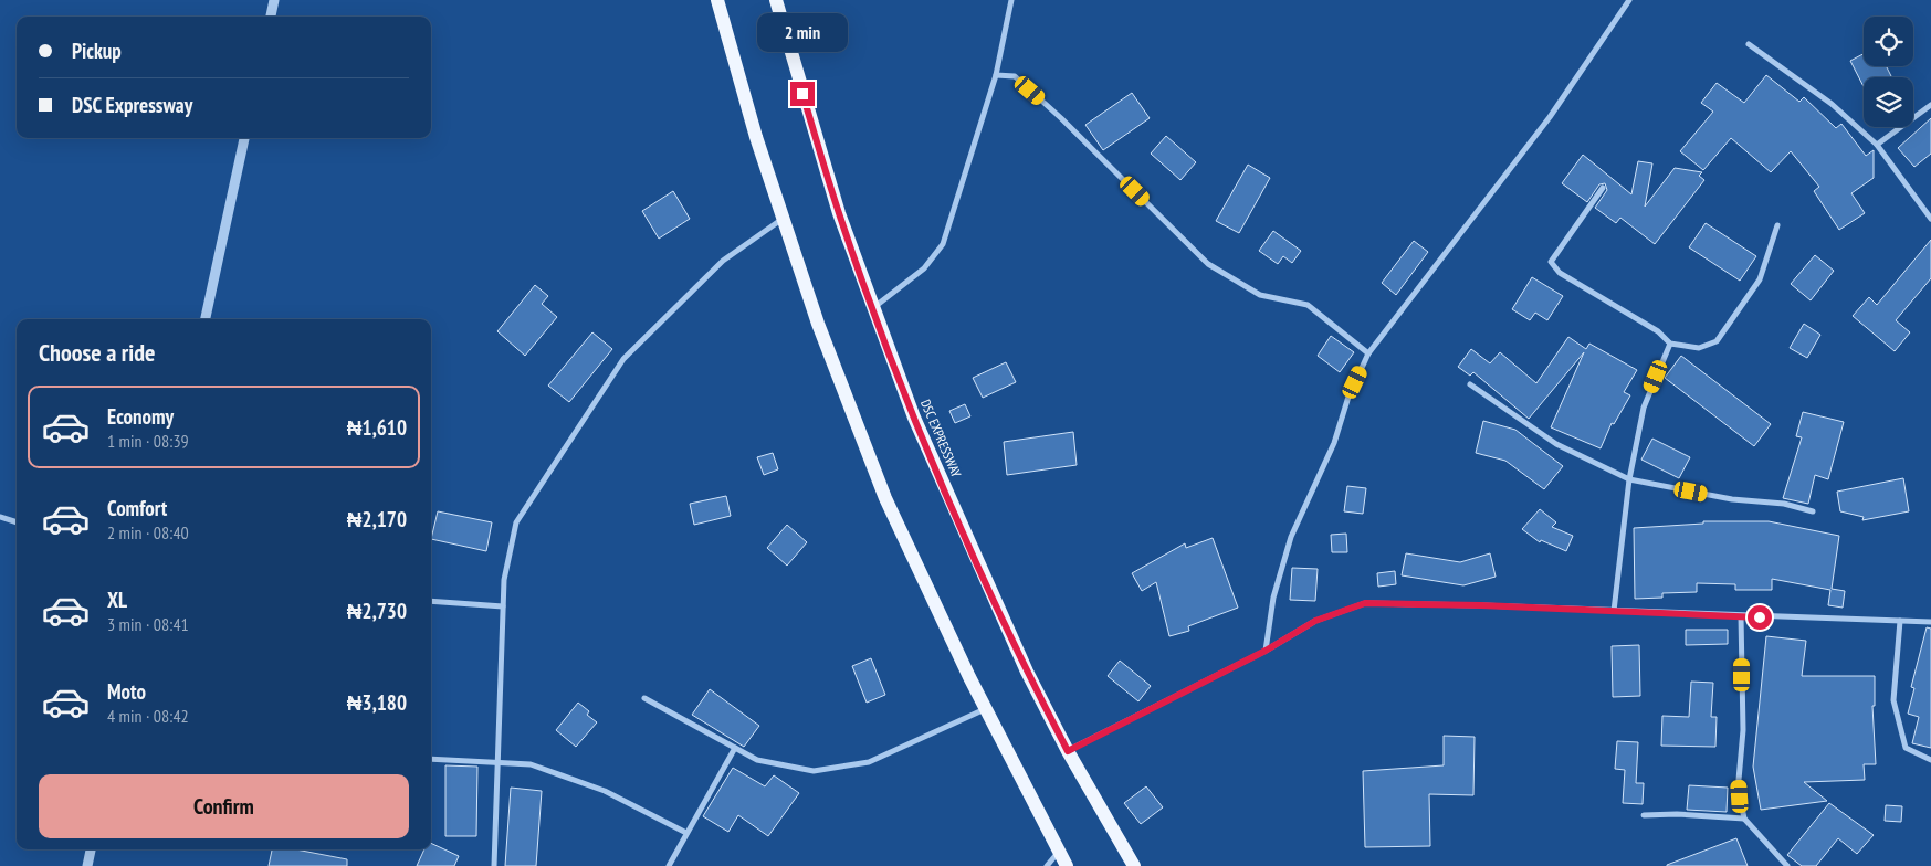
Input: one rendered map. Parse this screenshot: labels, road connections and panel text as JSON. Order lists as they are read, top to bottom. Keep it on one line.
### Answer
{"streets":{"main road":["DSC EXPRESSWAY"]},"page":{"bubble":"2 min","banner":["Pickup","DSC Expressway"],"heading":"Choose a ride","list":[{"name":"Economy","note":"1 min · 08:39","value":"₦1,610"},{"name":"Comfort","note":"2 min · 08:40","value":"₦2,170"},{"name":"XL","note":"3 min · 08:41","value":"₦2,730"},{"name":"Moto","note":"4 min · 08:42","value":"₦3,180"}],"buttons":"Confirm"}}
